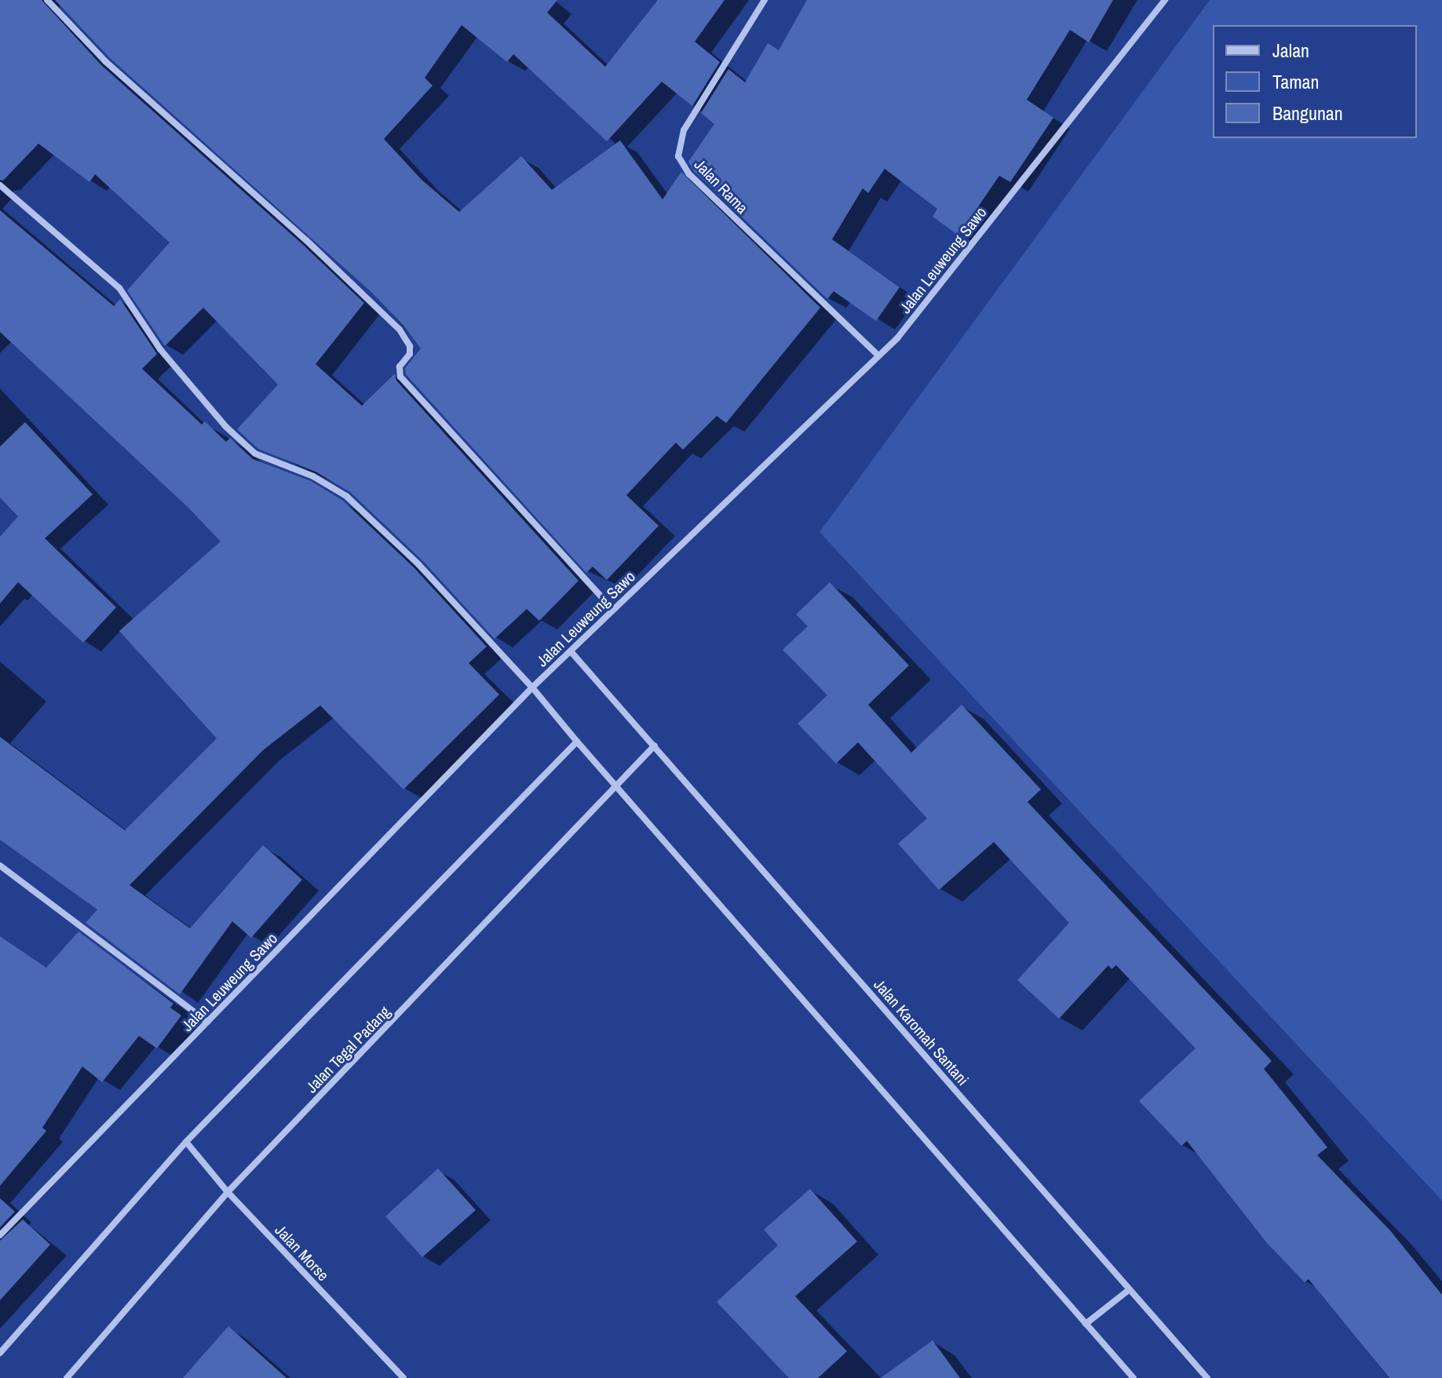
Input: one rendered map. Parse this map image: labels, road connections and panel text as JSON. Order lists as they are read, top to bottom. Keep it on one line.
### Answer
{"streets":{"street":["Jalan Rama","Jalan Leuweung Sawo","Jalan Karomah Santani","Jalan Tegal Padang","Jalan Morse"]},"crossings":[["Jalan Rama","Jalan Leuweung Sawo"],["Jalan Leuweung Sawo","Jalan Karomah Santani"],["Jalan Karomah Santani","Jalan Tegal Padang"],["Jalan Tegal Padang","Jalan Morse"]],"legend":["Jalan","Taman","Bangunan"]}
